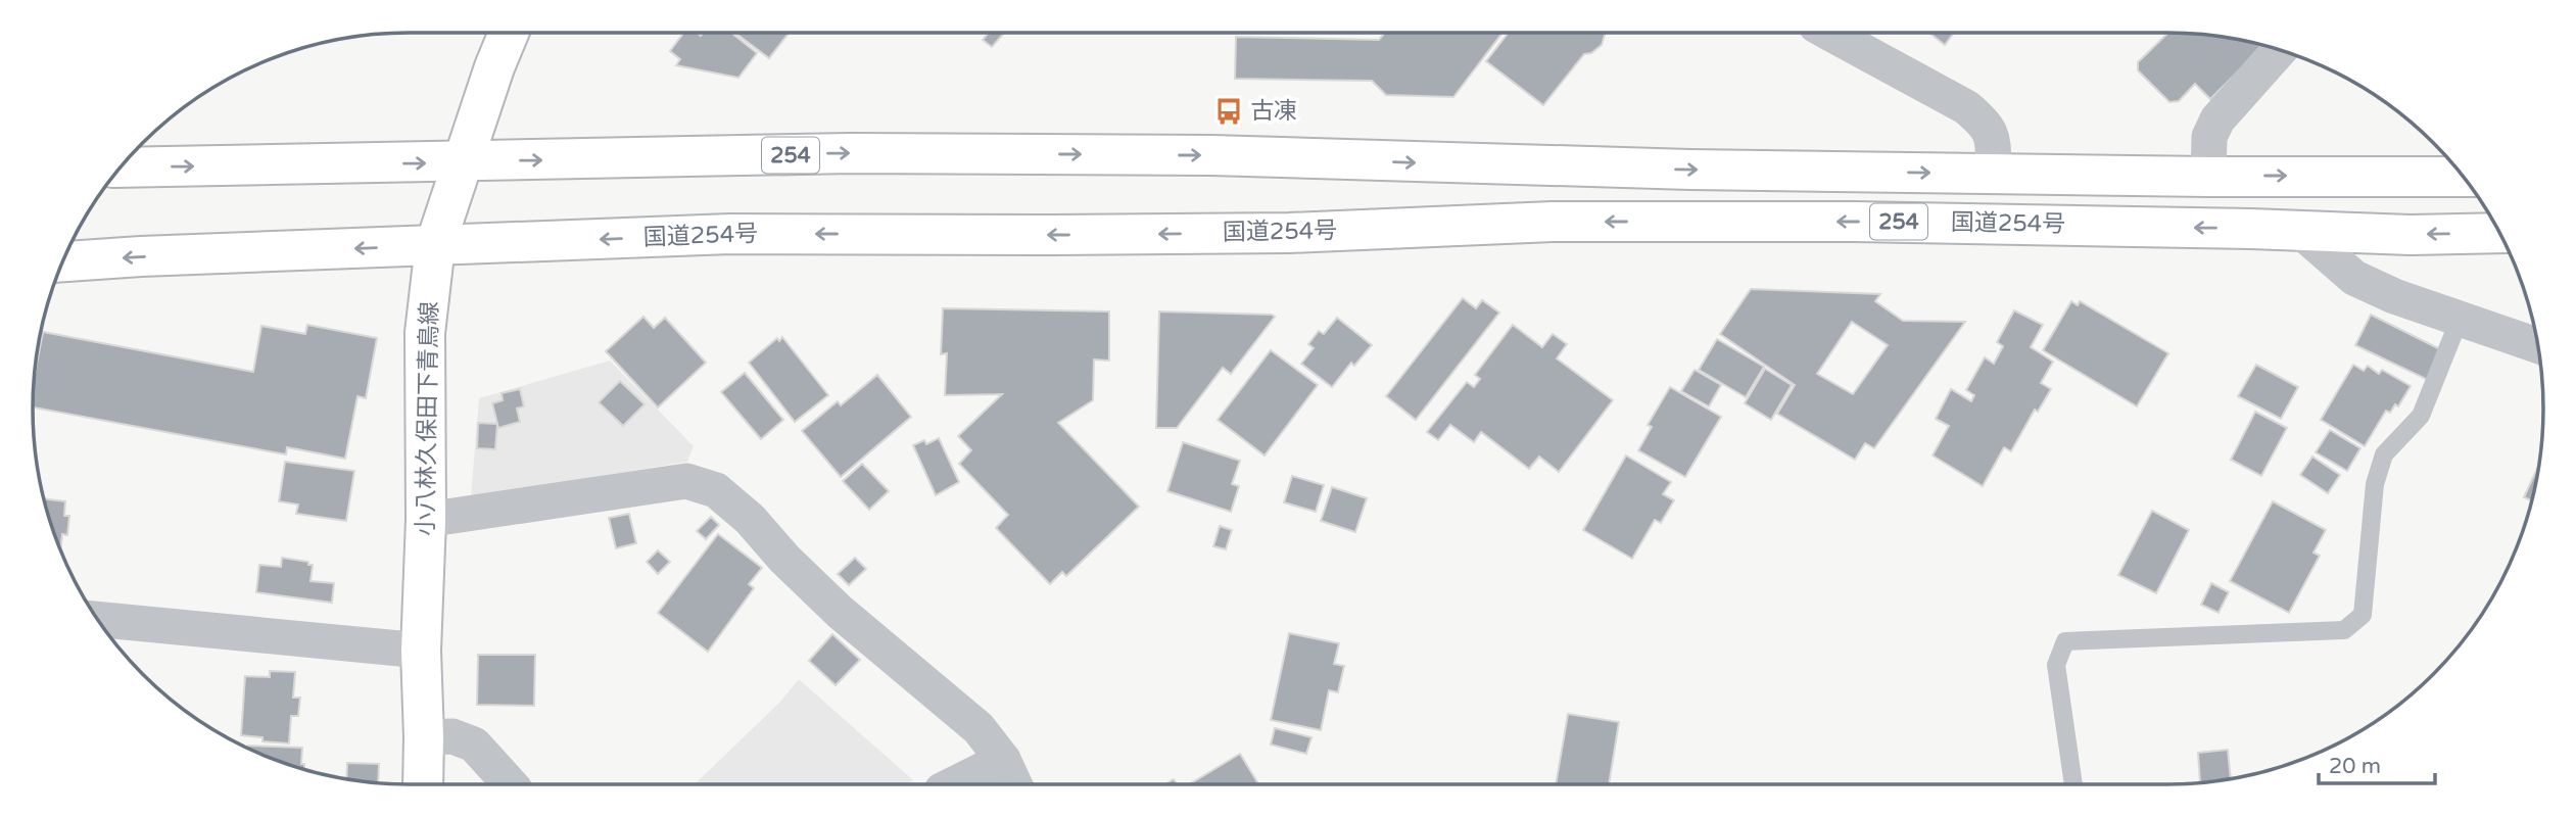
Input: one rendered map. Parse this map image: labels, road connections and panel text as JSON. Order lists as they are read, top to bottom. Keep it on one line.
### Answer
{"streets":{"main road":["254","国道254号","小八林久保田下青鳥線"]},"crossings":[["254","小八林久保田下青鳥線"],["国道254号","小八林久保田下青鳥線"]],"places":{"bus stop":["古凍"]},"scale_bar":"20 m"}
